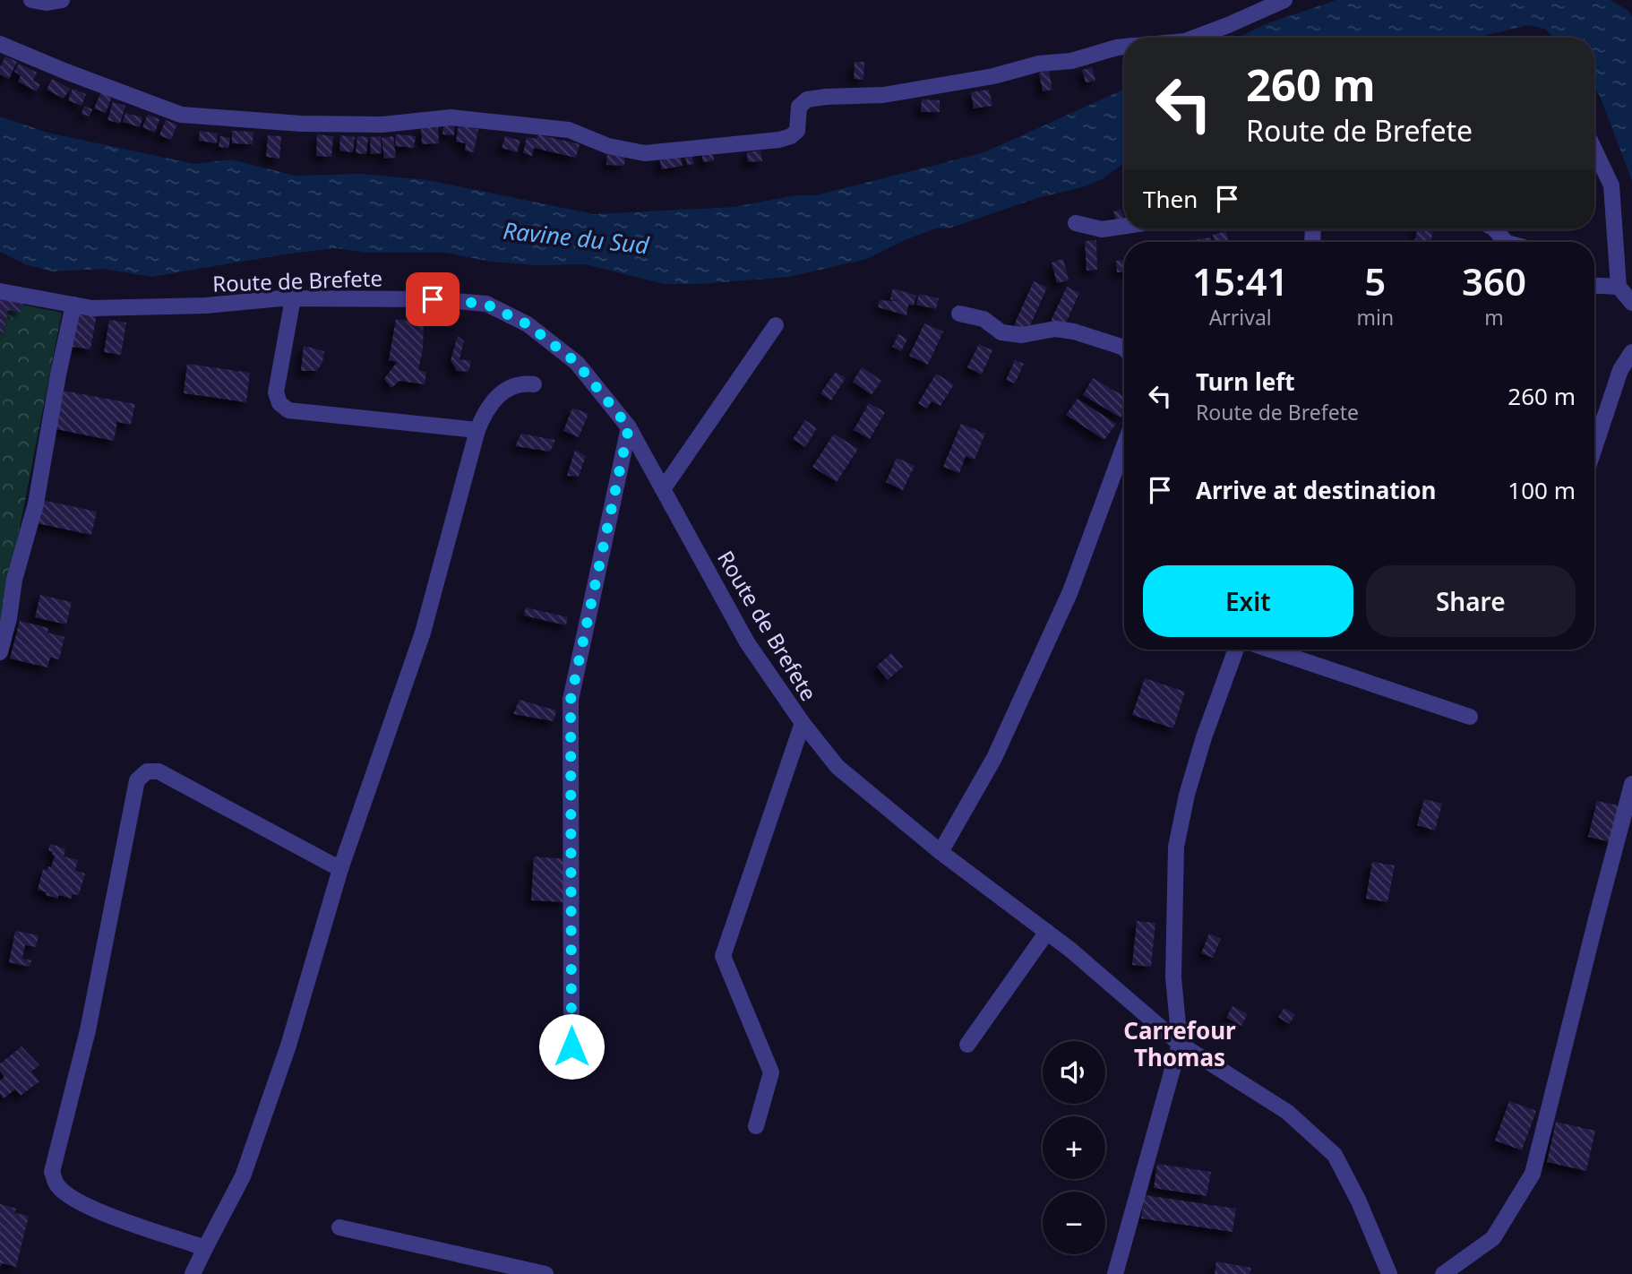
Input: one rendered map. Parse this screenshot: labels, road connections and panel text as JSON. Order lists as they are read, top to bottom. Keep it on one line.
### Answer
{"streets":{"street":["Route de Brefete"]},"districts":["Carrefour Thomas"],"water":["Ravine du Sud"],"page":{"turn":["260 m","Route de Brefete"],"then":"Then","eta":["15:41","Arrival","5","min","360","m"],"list":[{"name":"Turn left","note":"Route de Brefete","value":"260 m"},{"name":"Arrive at destination","value":"100 m"}],"buttons":["Exit","Share"],"map_buttons":["+","−"]}}
